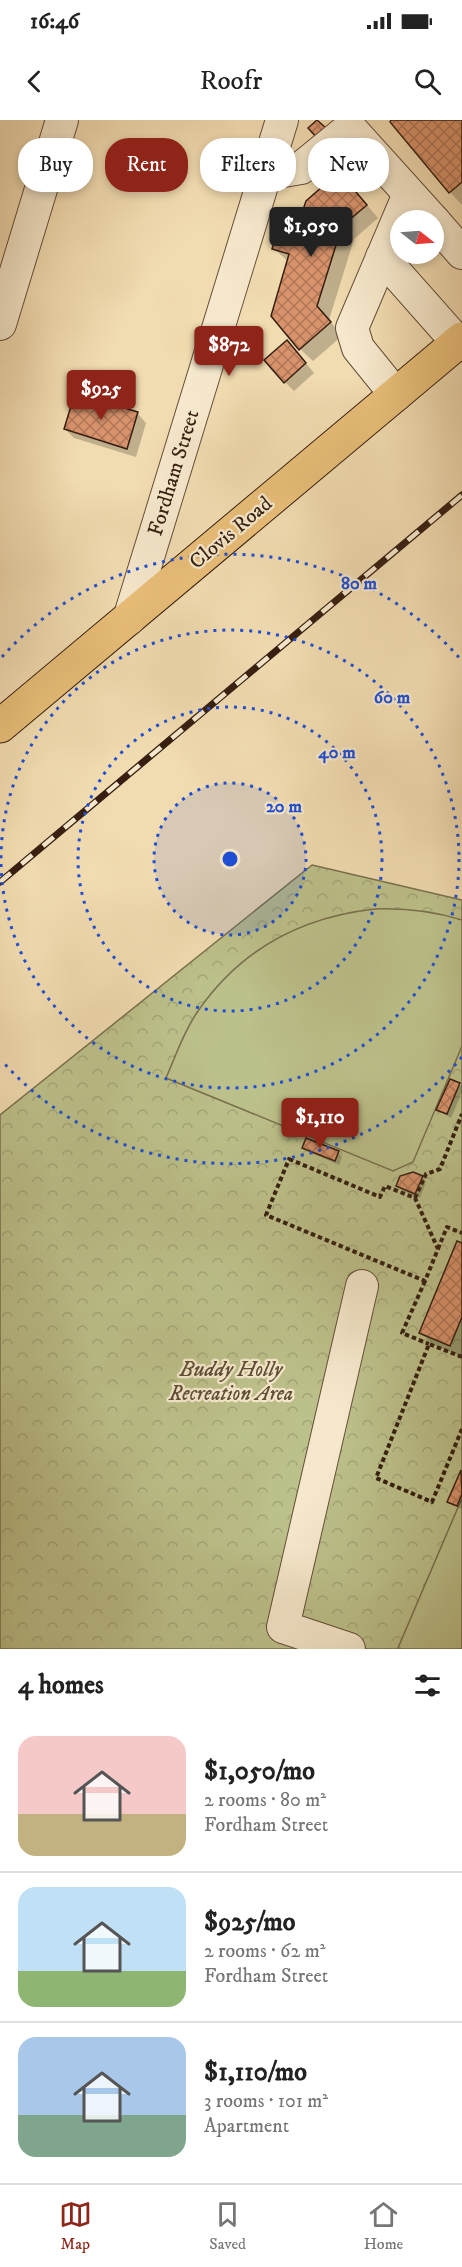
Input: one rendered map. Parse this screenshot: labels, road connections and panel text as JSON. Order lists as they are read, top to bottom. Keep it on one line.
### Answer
{"streets":{"highway":["Clovis Road"],"street":["Fordham Street"]},"crossings":[["Fordham Street","Clovis Road"]],"parks":["Buddy Holly Recreation Area"],"north":"right","page":{"status":"16:46","header":"Roofr","chip":["Buy","Rent","Filters","New"],"price":["$1,050","$872","$925","$1,110"],"heading":"4 homes","list":[{"name":"$1,050/mo","note":"2 rooms · 80 m² · Fordham Street"},{"name":"$925/mo","note":"2 rooms · 62 m² · Fordham Street"},{"name":"$1,110/mo","note":"3 rooms · 101 m² · Apartment"}],"tabs":["Map","Saved","Home"]},"rings":["80 m","60 m","40 m","20 m"]}
